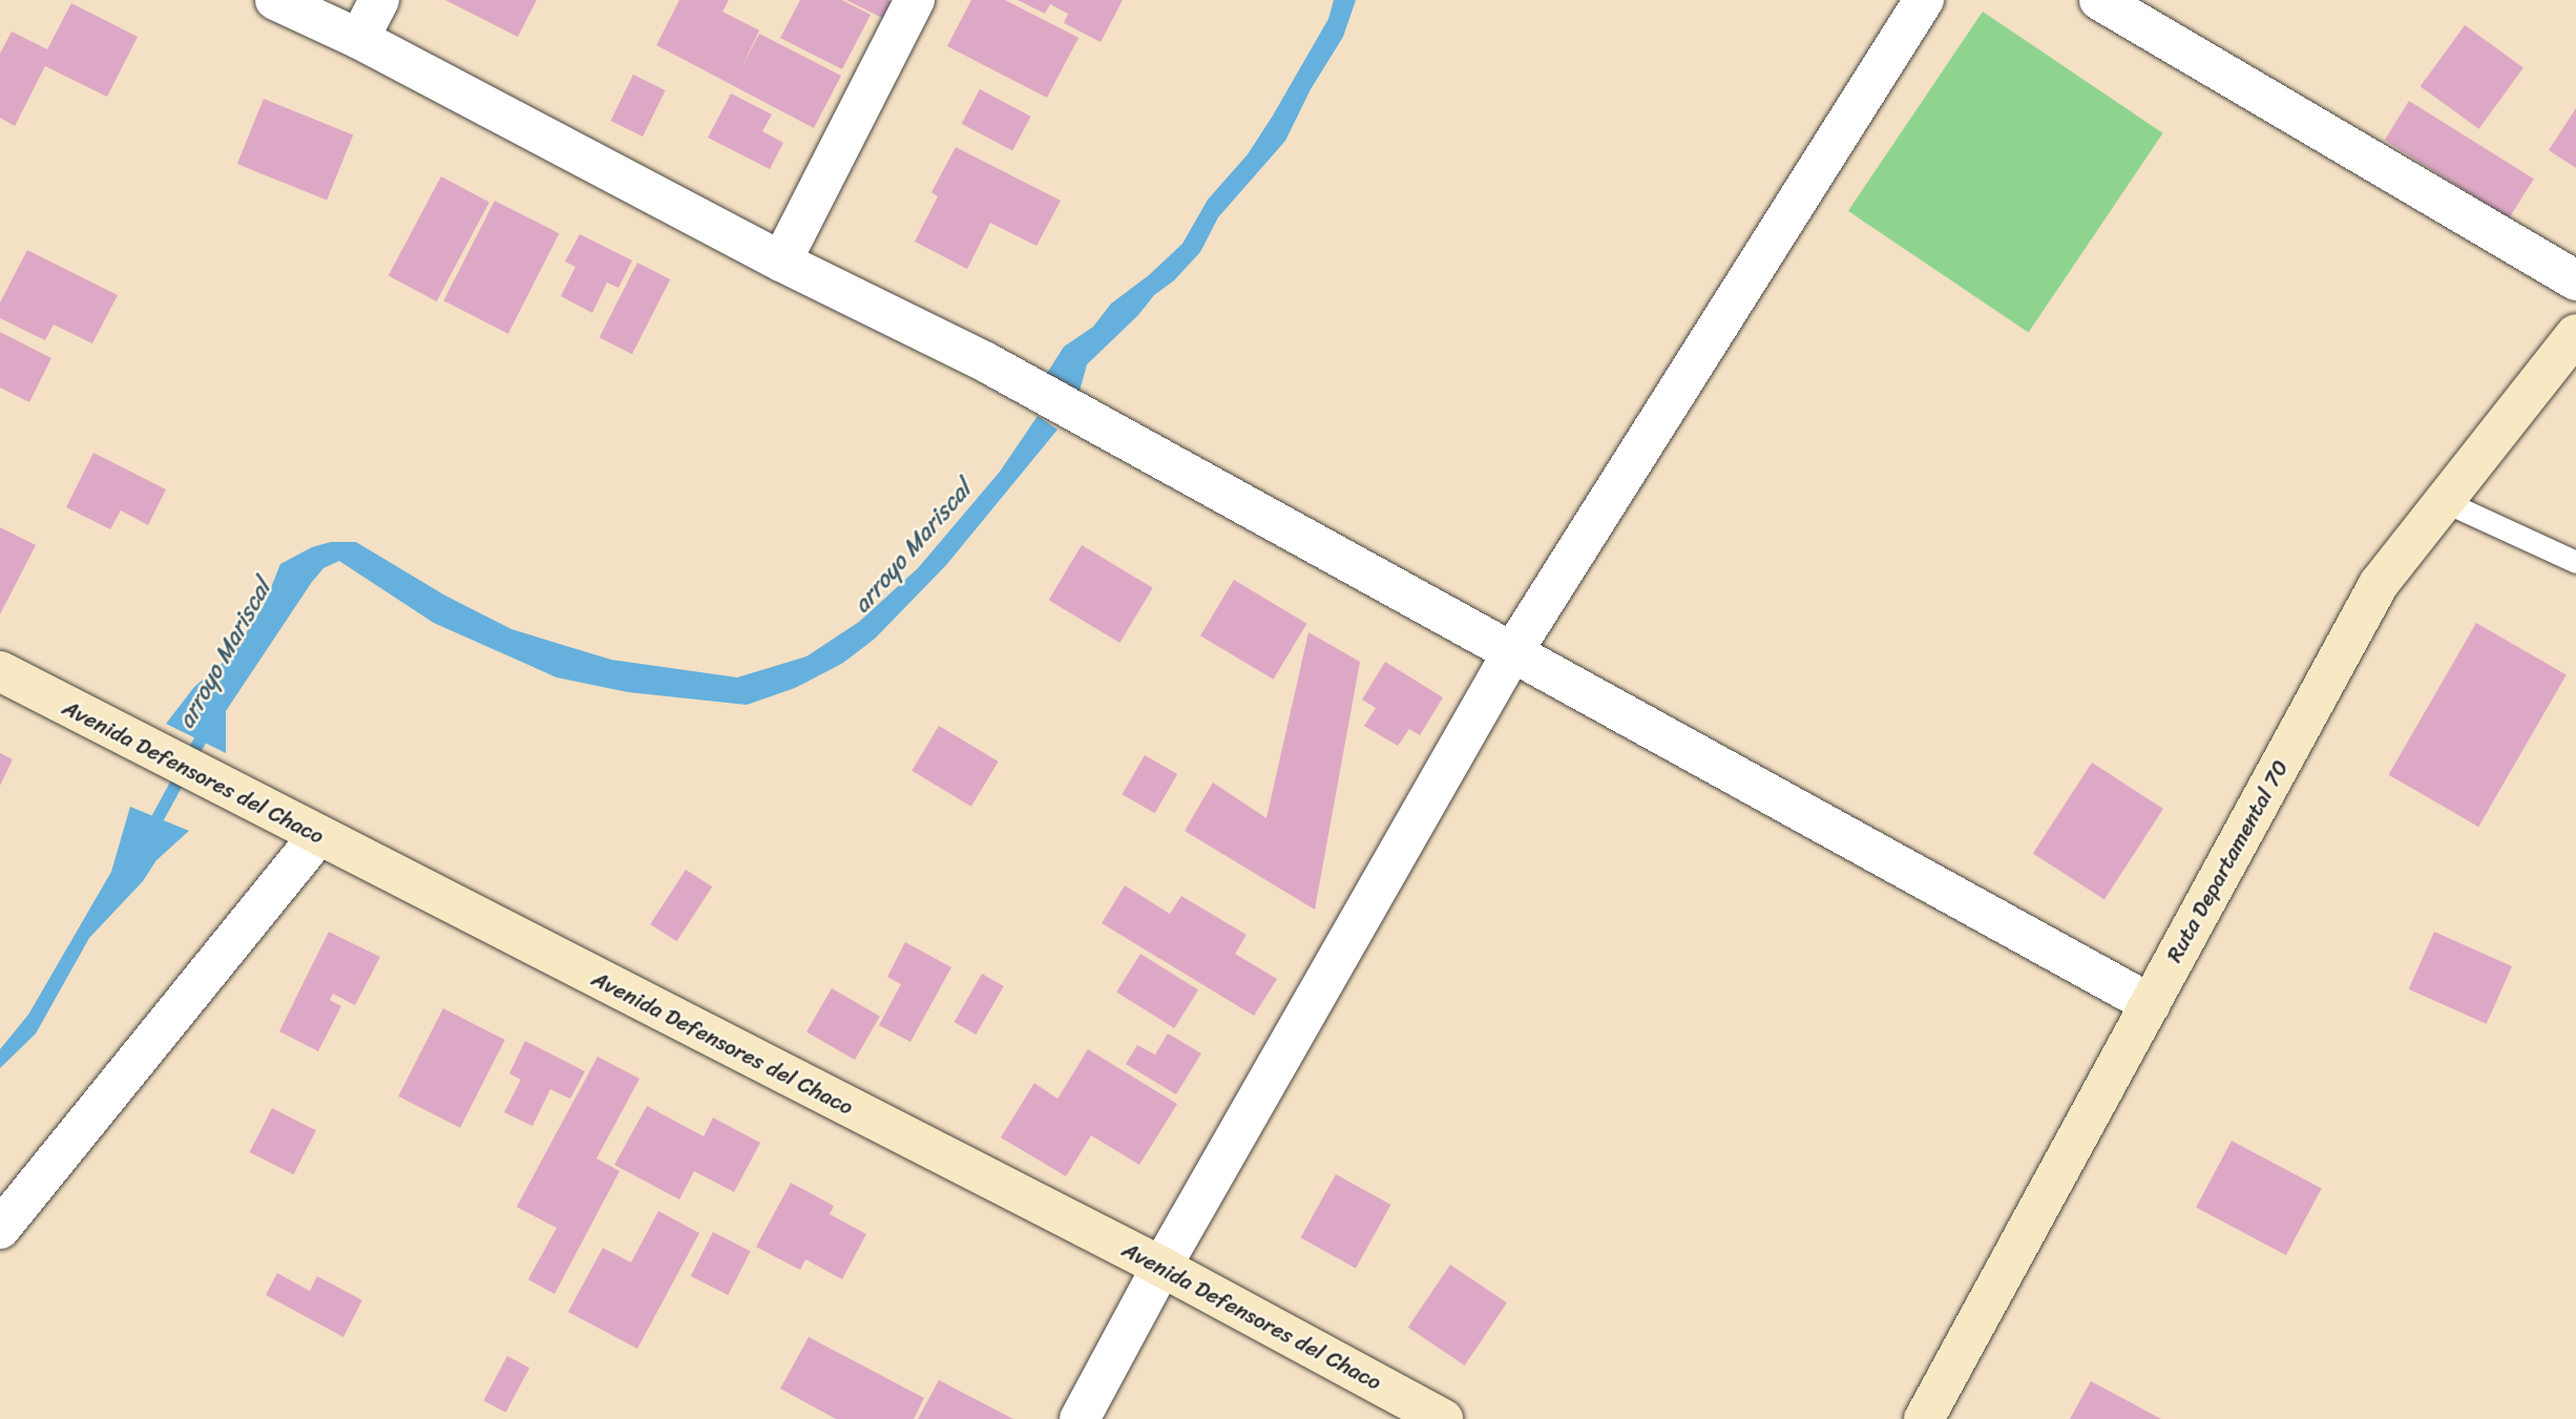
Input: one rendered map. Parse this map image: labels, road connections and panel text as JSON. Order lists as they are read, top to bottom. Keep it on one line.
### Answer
{"streets":{"main road":["Avenida Defensores del Chaco","Ruta Departamental 70"]},"water":["arroyo Mariscal"]}
